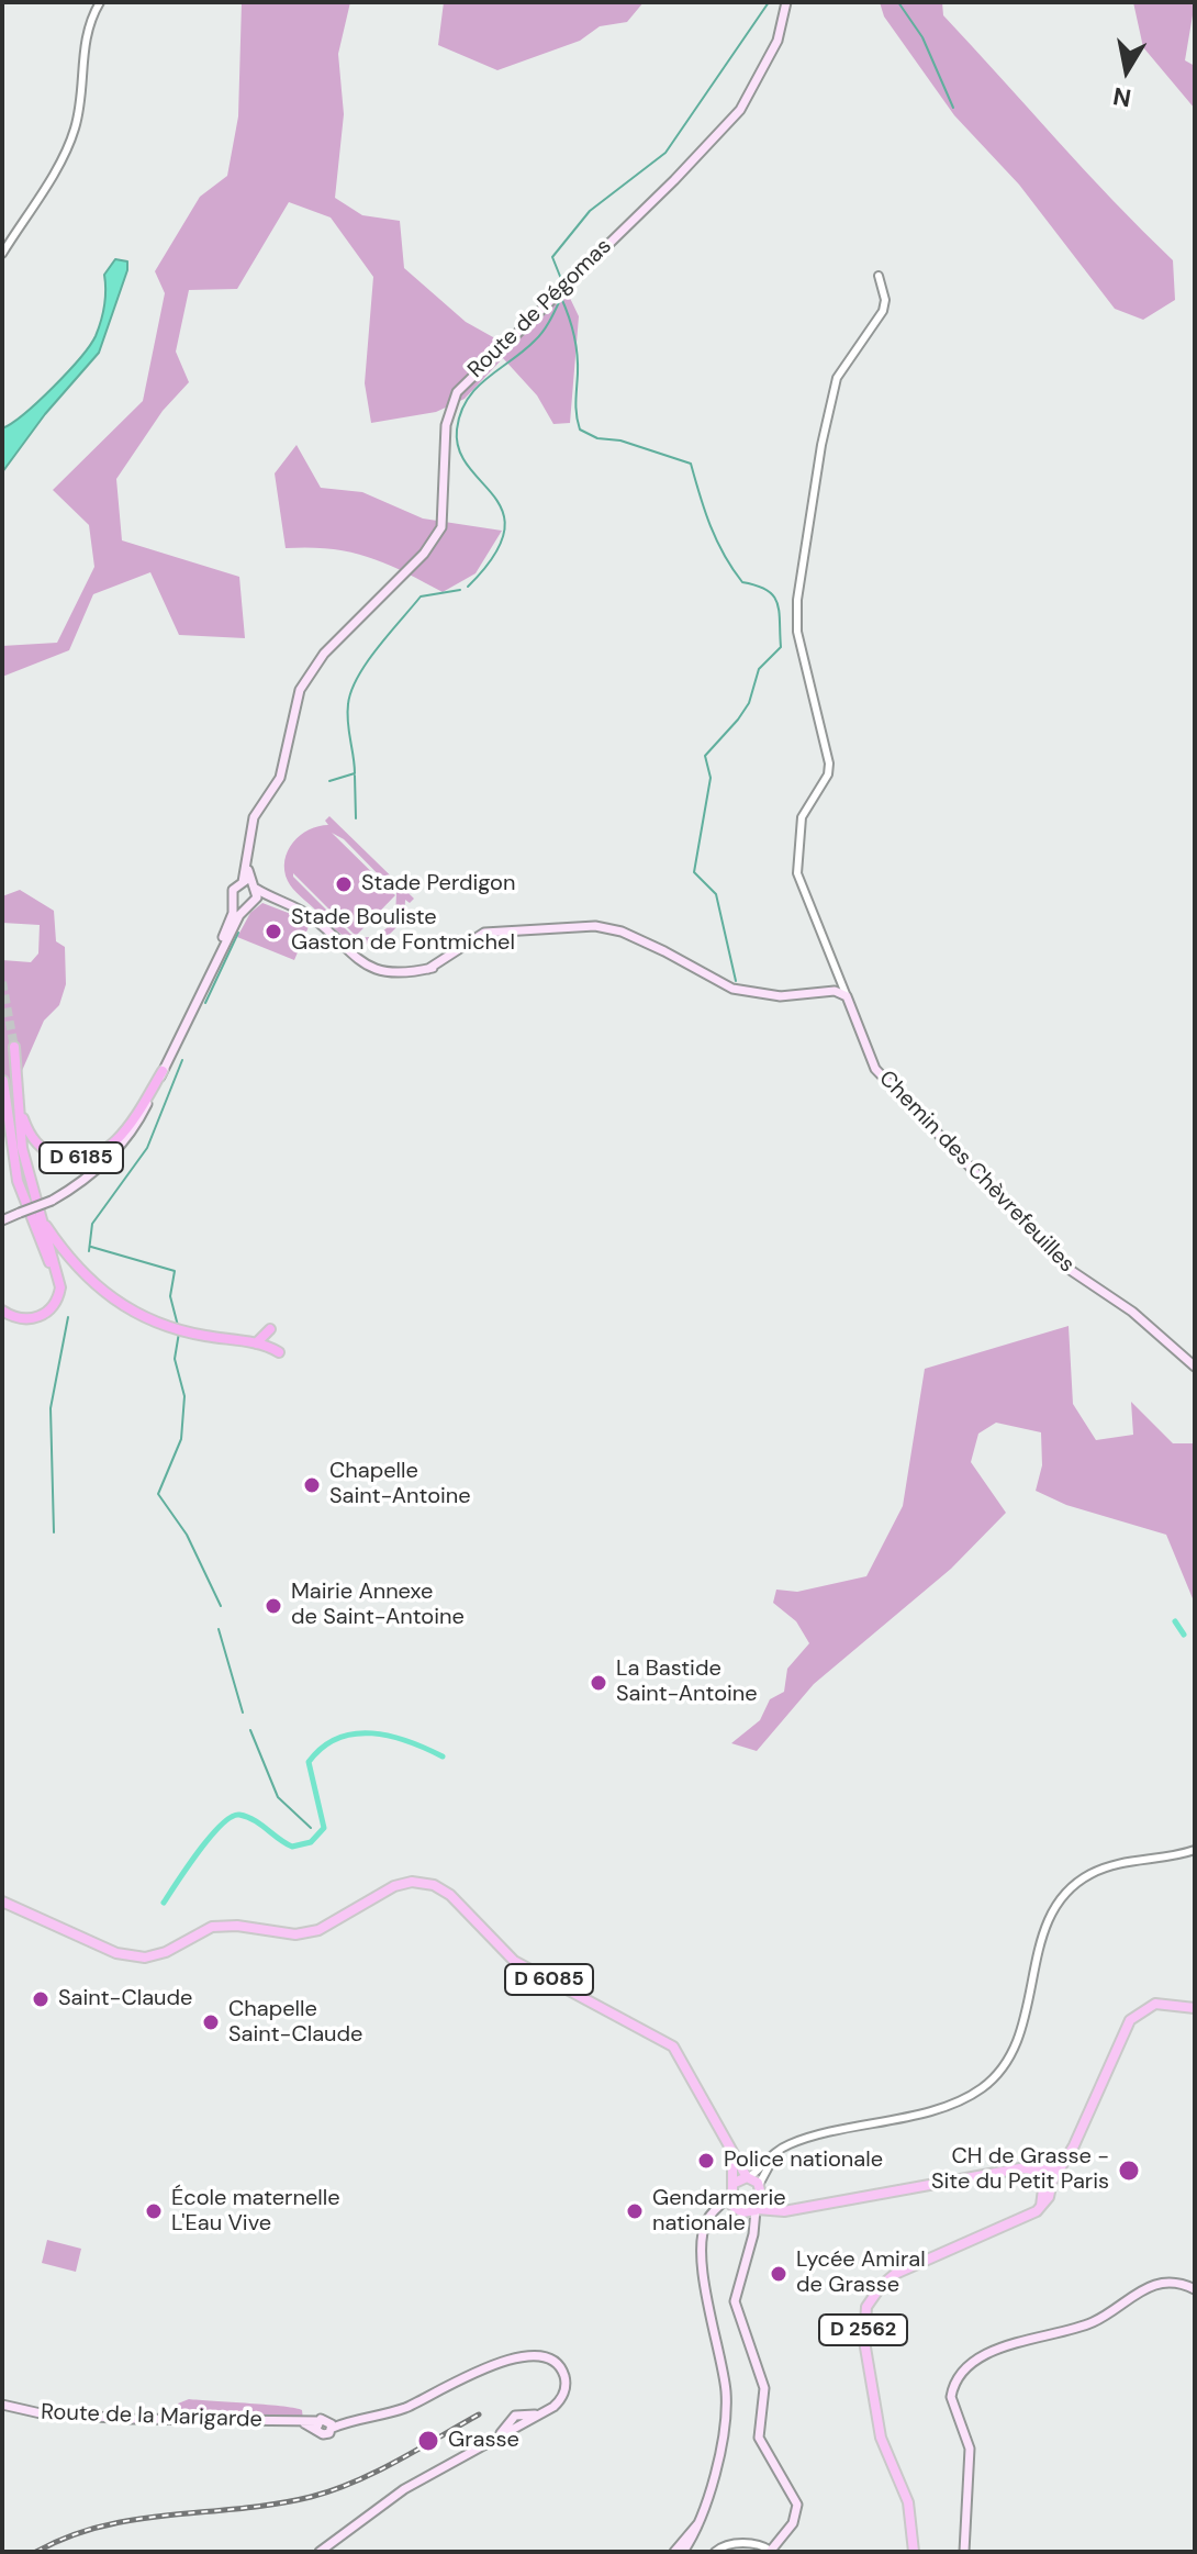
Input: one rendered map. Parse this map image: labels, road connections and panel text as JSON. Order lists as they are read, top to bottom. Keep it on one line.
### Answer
{"streets":{"highway":["D 6185"],"main road":["Route de Pégomas","Chemin des Chèvrefeuilles","D 6085","D 2562","Route de la Marigarde"]},"places":["Stade Perdigon","Stade Bouliste Gaston de Fontmichel","Chapelle Saint-Antoine","Mairie Annexe de Saint-Antoine","La Bastide Saint-Antoine","Saint-Claude","Chapelle Saint-Claude","Police nationale","CH de Grasse - Site du Petit Paris","École maternelle L'Eau Vive","Gendarmerie nationale","Lycée Amiral de Grasse","Grasse"],"north":"bottom"}
